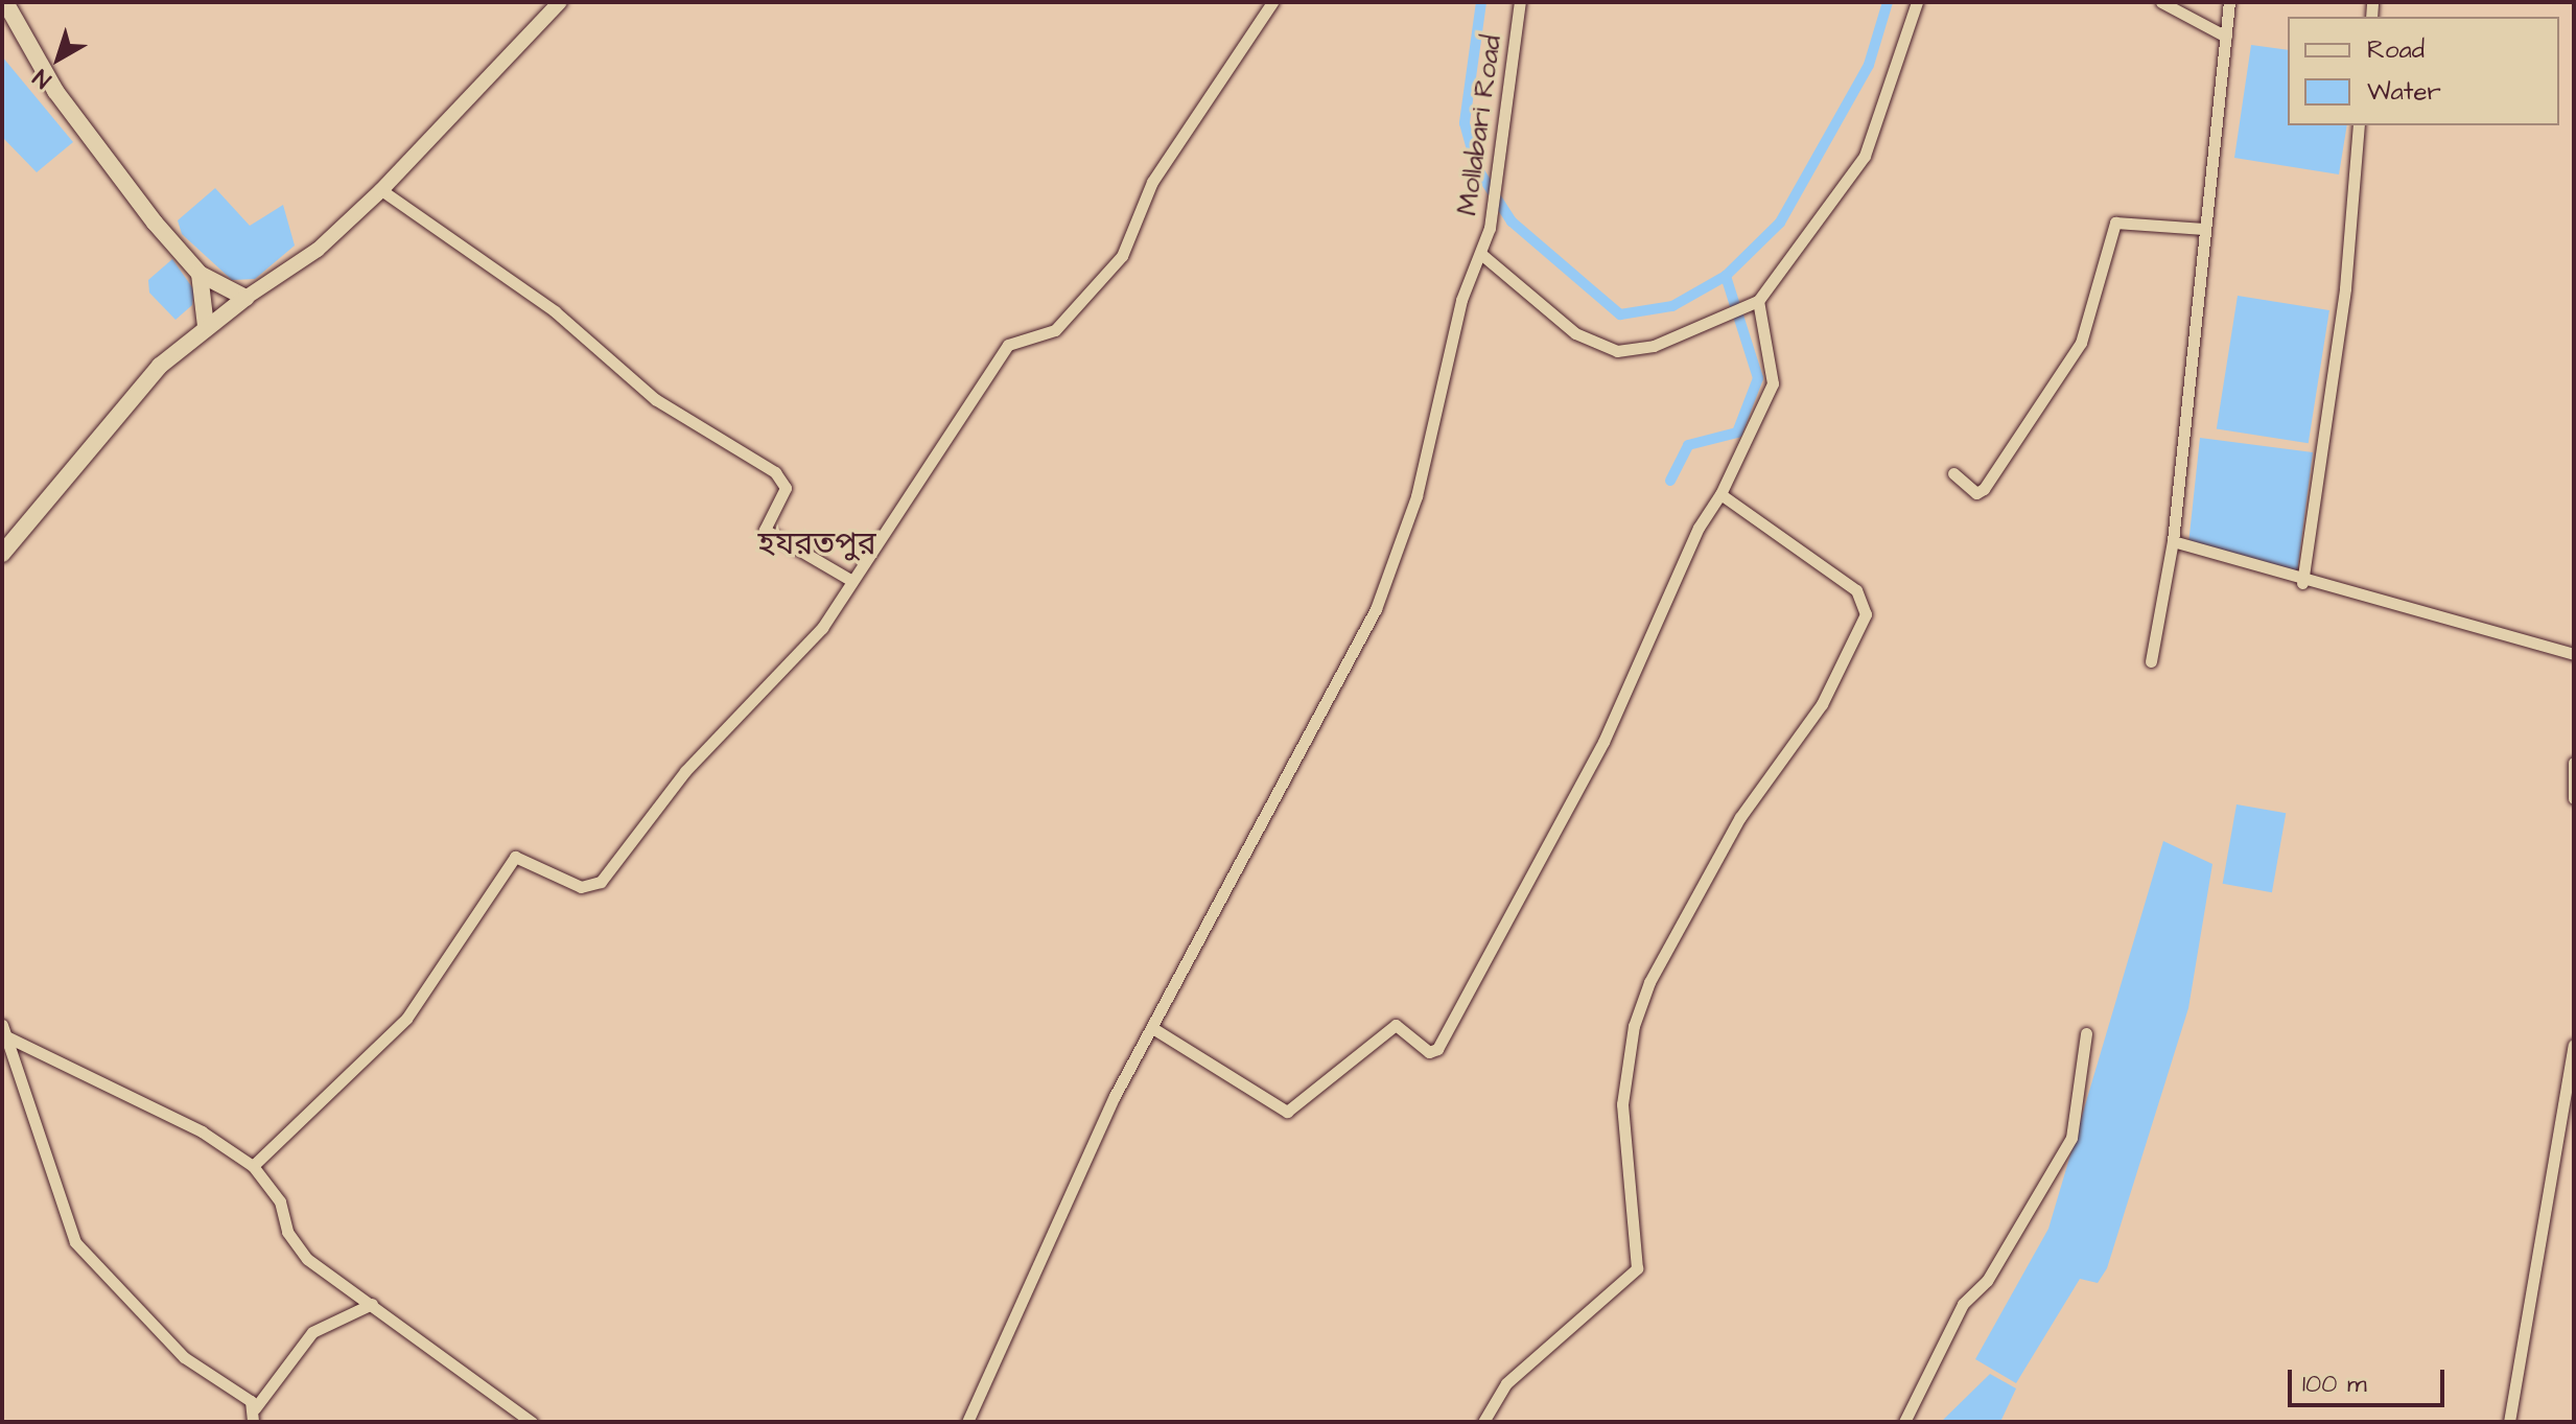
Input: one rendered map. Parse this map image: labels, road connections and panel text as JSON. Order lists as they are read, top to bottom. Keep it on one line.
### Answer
{"streets":{"street":["Mollabari Road"]},"districts":["হযরতপুর"],"legend":["Road","Water"],"scale_bar":"100 m","north":"bottom left"}
